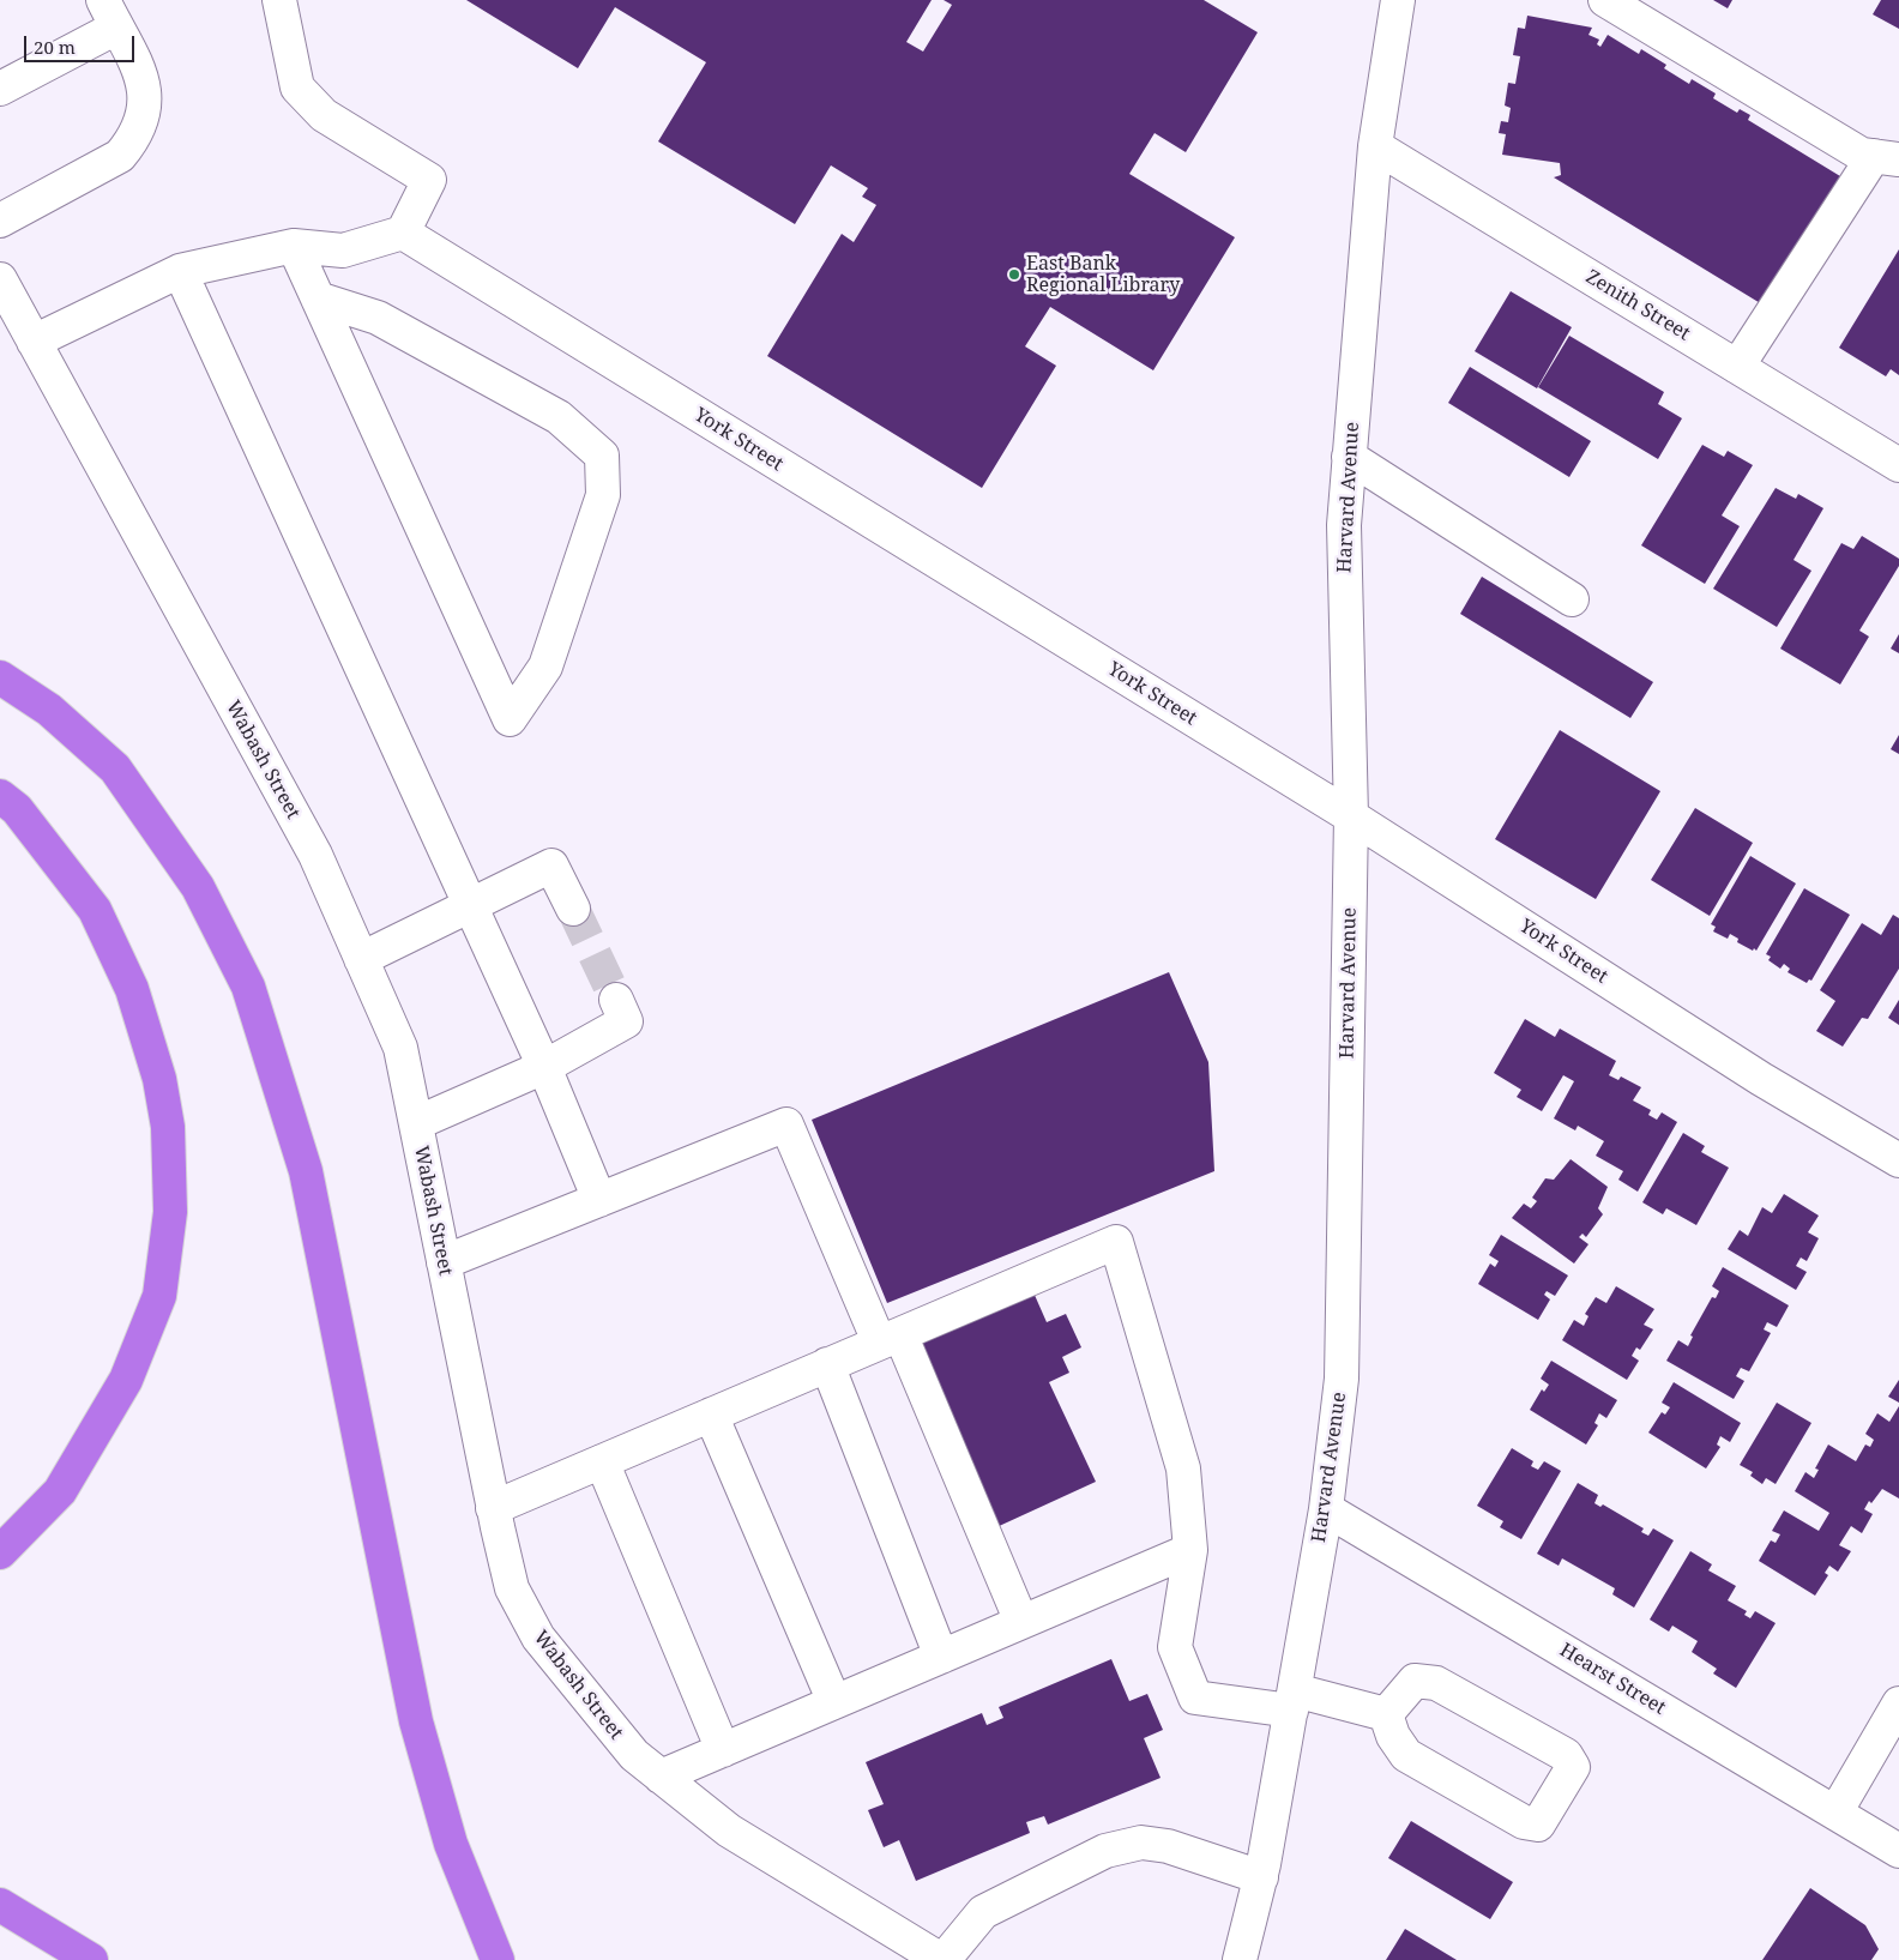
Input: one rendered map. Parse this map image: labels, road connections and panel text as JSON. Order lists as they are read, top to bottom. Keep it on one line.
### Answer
{"streets":{"street":["Zenith Street","York Street","Harvard Avenue","Wabash Street","Hearst Street"]},"crossings":[["Zenith Street","Harvard Avenue"],["York Street","Harvard Avenue"],["Harvard Avenue","Hearst Street"]],"places":["East Bank Regional Library"],"scale_bar":"20 m"}
